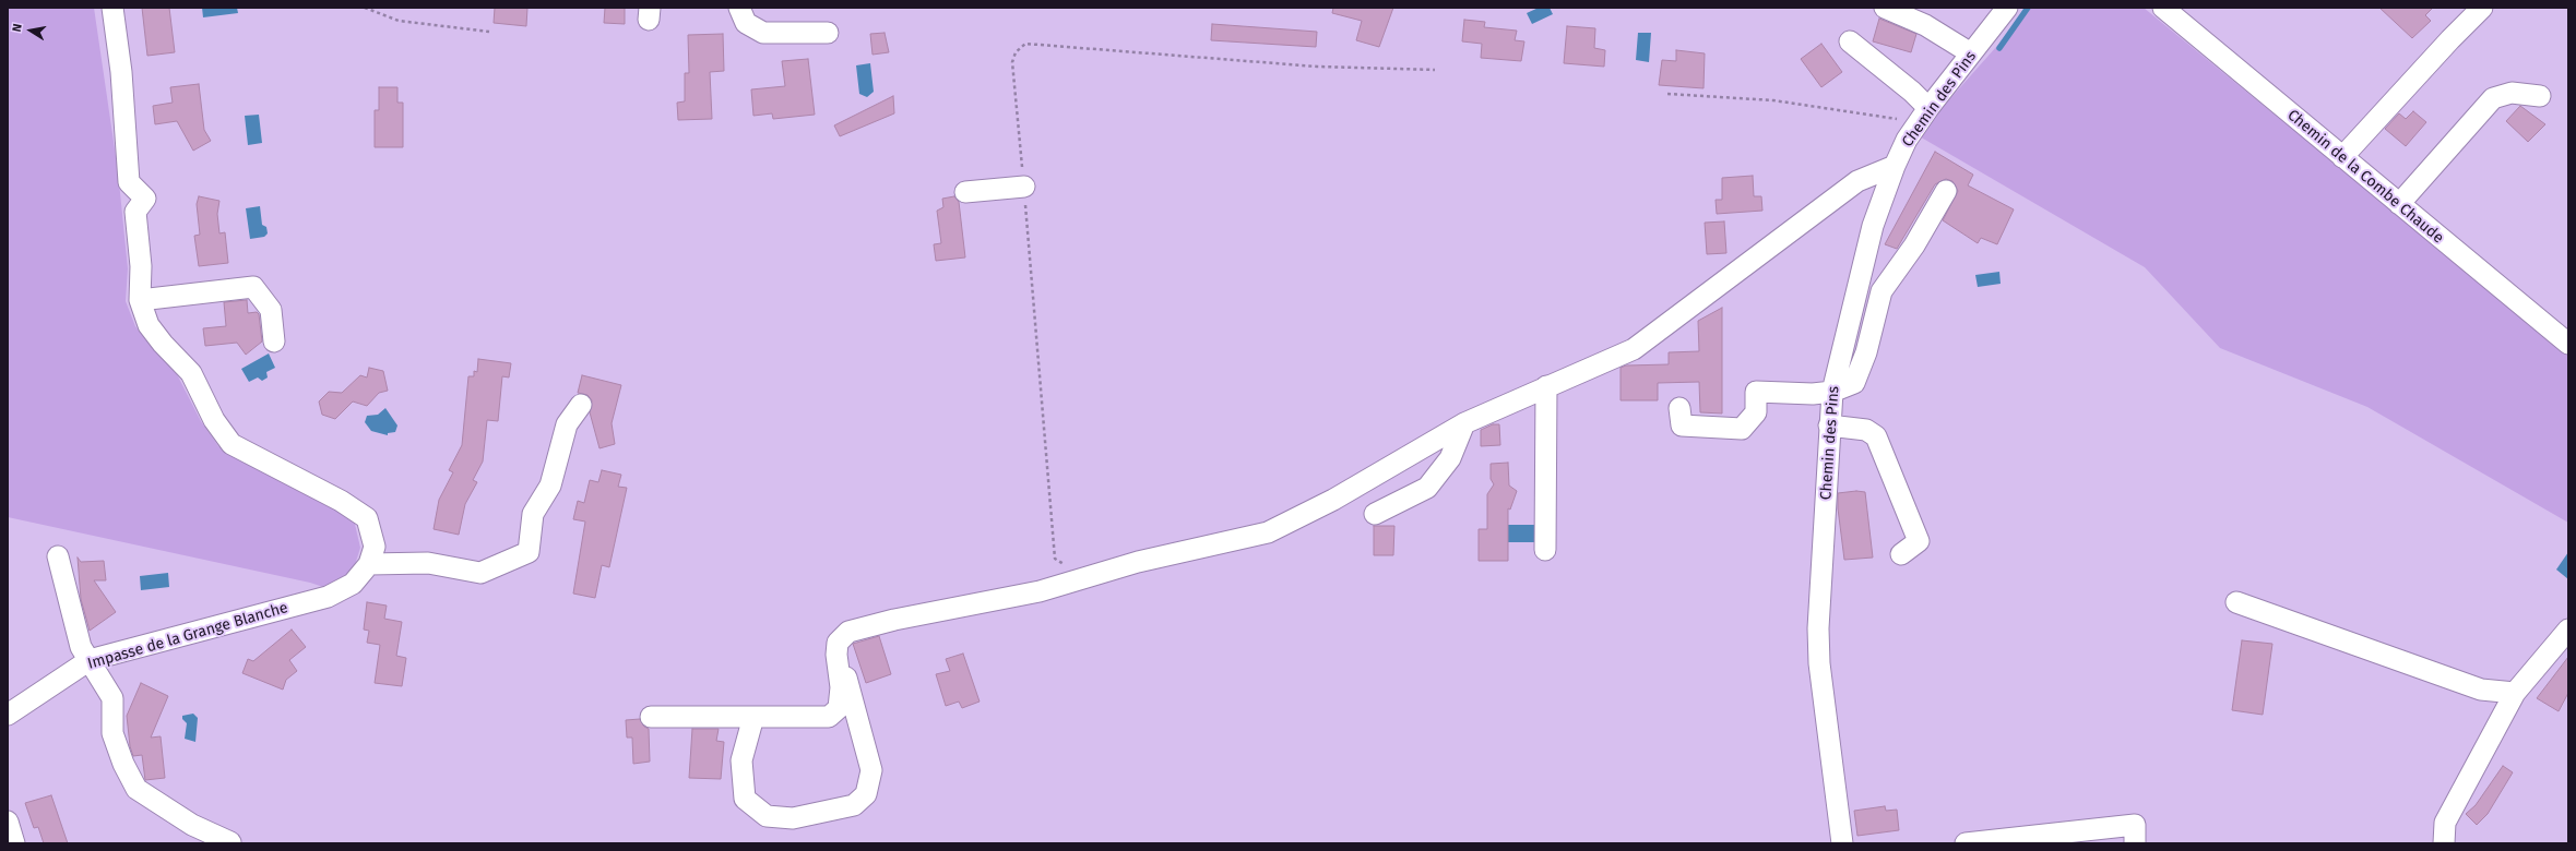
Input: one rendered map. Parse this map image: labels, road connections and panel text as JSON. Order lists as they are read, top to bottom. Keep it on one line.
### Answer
{"streets":{"street":["Chemin des Pins","Chemin de la Combe Chaude","Impasse de la Grange Blanche"]},"north":"left"}
